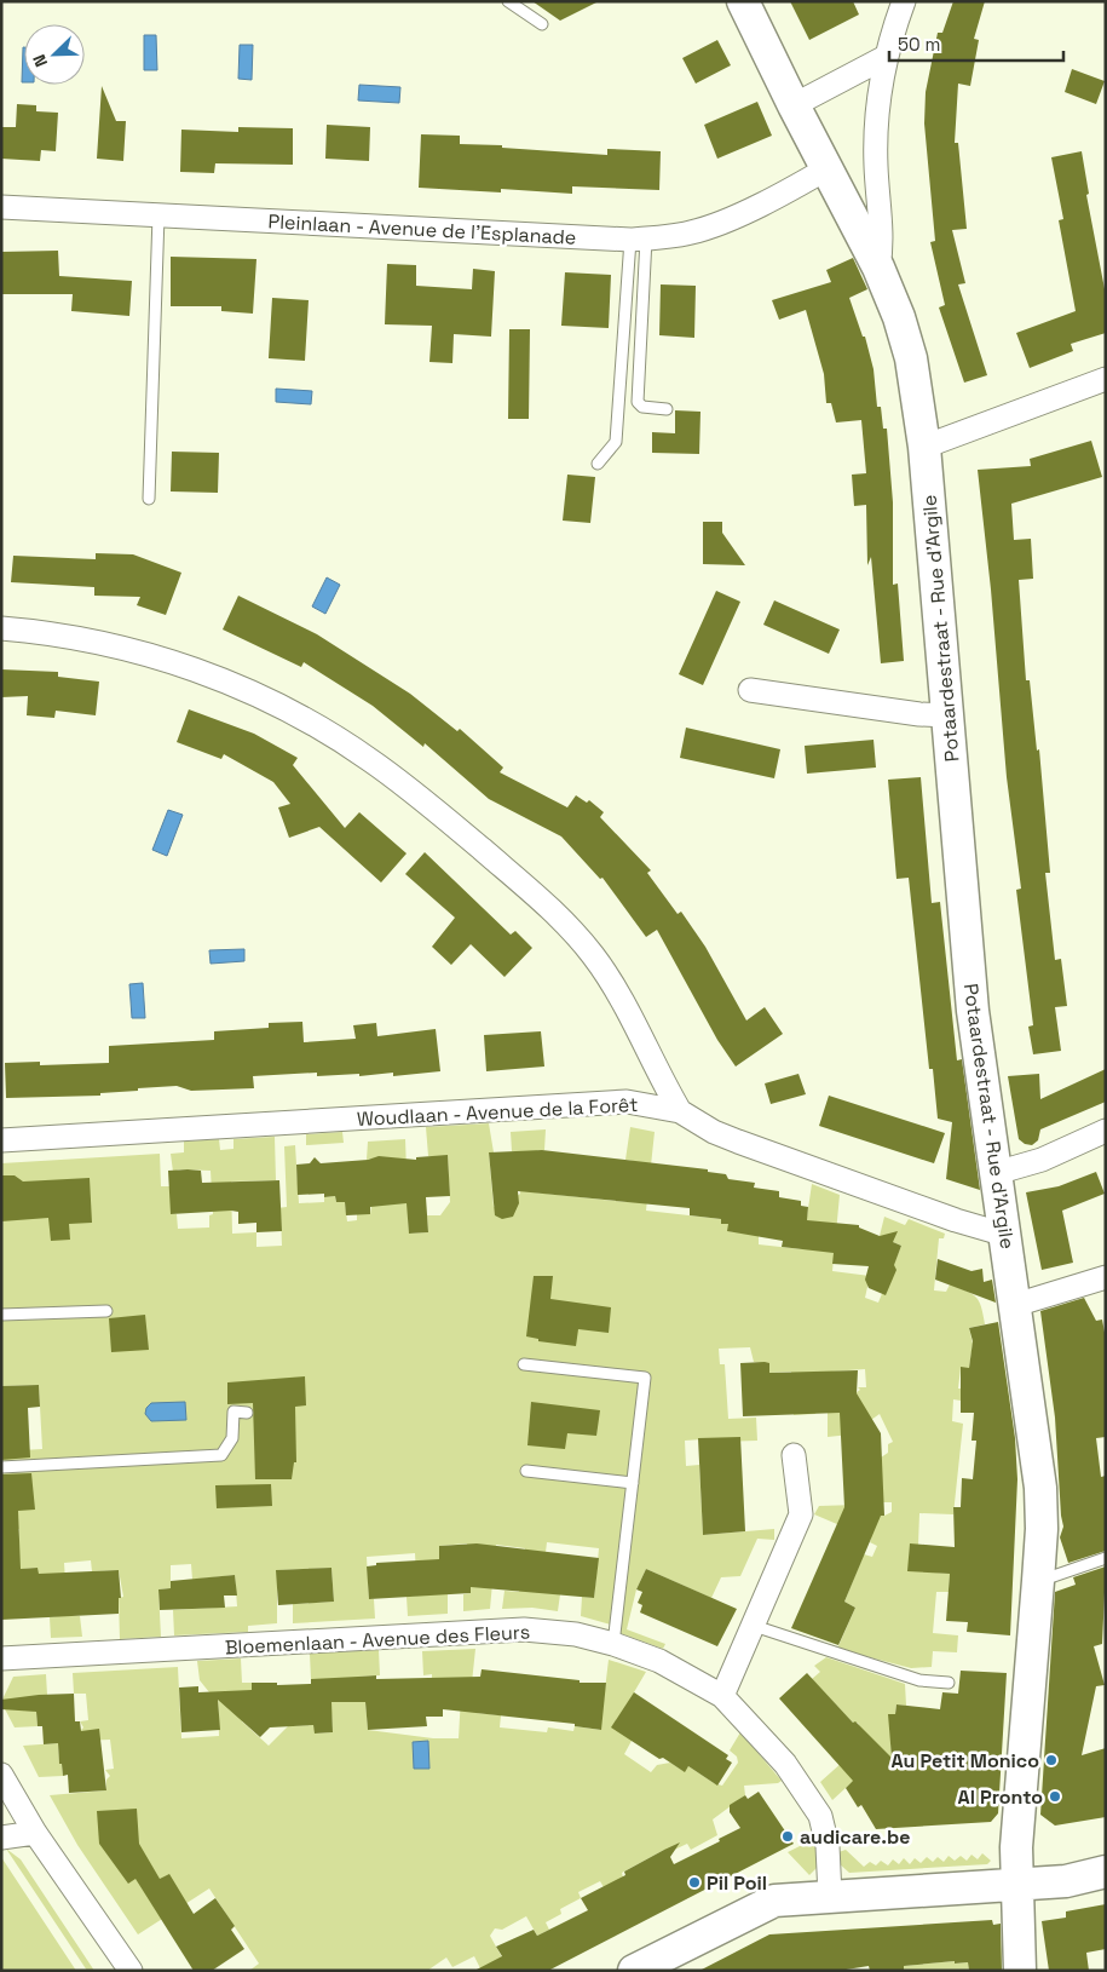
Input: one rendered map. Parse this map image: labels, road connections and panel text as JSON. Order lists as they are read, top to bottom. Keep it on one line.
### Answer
{"streets":{"street":["Pleinlaan - Avenue de l'Esplanade","Potaardestraat - Rue d'Argile","Woudlaan - Avenue de la Forêt","Bloemenlaan - Avenue des Fleurs"]},"crossings":[["Pleinlaan - Avenue de l'Esplanade","Potaardestraat - Rue d'Argile"],["Potaardestraat - Rue d'Argile","Woudlaan - Avenue de la Forêt"]],"places":["Au Petit Monico","Al Pronto","audicare.be","Pil Poil"],"scale_bar":"50 m","north":"bottom left"}
